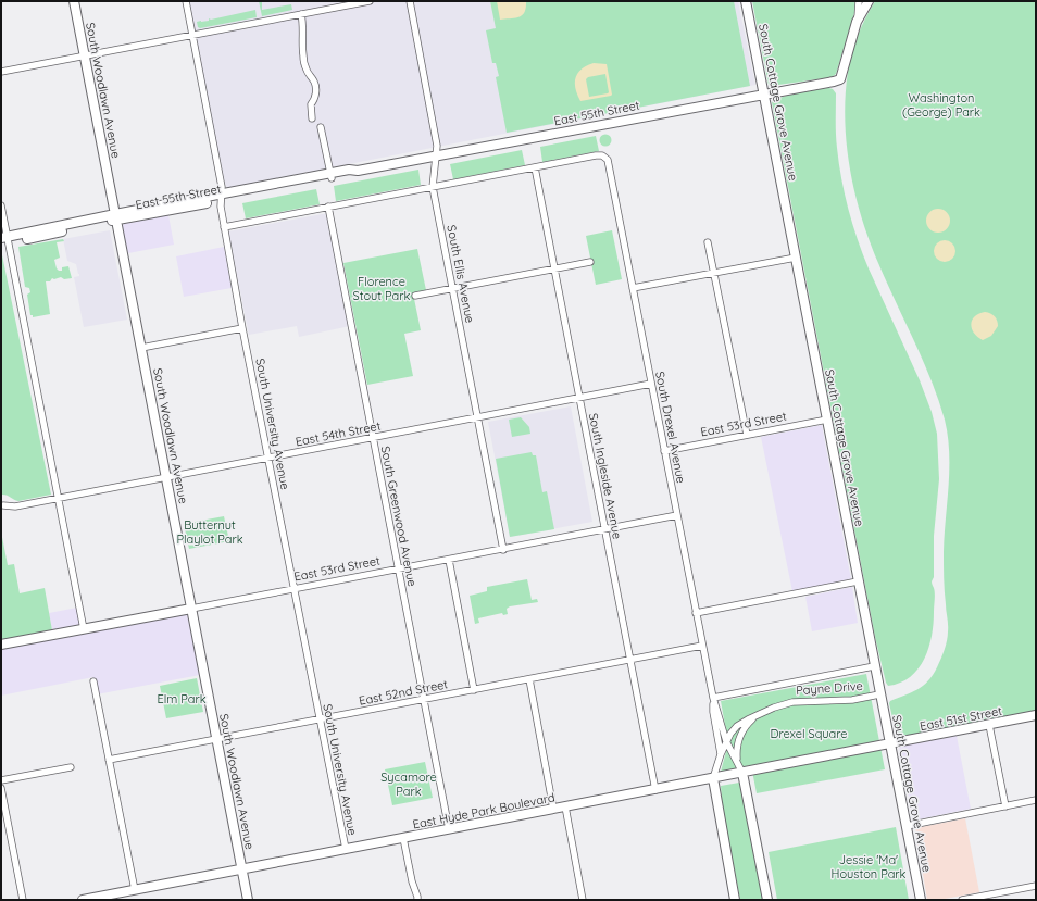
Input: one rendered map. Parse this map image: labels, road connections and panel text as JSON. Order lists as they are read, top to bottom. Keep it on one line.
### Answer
{"streets":{"street":["South Woodlawn Avenue","South Cottage Grove Avenue","East 55th Street","South Ellis Avenue","South University Avenue","East 53rd Street","South Drexel Avenue","East 54th Street","South Ingleside Avenue","South Greenwood Avenue","Payne Drive","East 52nd Street","East 51st Street","East Hyde Park Boulevard"]},"crossings":[["South Woodlawn Avenue","East 55th Street"],["South Woodlawn Avenue","East 53rd Street"],["South Woodlawn Avenue","East 54th Street"],["South Woodlawn Avenue","East 52nd Street"],["South Woodlawn Avenue","East Hyde Park Boulevard"],["South Cottage Grove Avenue","East 55th Street"],["South Cottage Grove Avenue","East 53rd Street"],["South Cottage Grove Avenue","Payne Drive"],["South Cottage Grove Avenue","East 51st Street"],["South Cottage Grove Avenue","East Hyde Park Boulevard"],["East 55th Street","South Ellis Avenue"],["East 55th Street","South University Avenue"],["South Ellis Avenue","East 53rd Street"],["South Ellis Avenue","East 54th Street"],["South University Avenue","East 53rd Street"],["South University Avenue","East 54th Street"],["South University Avenue","East 52nd Street"],["South University Avenue","East Hyde Park Boulevard"],["East 53rd Street","South Drexel Avenue"],["East 53rd Street","South Ingleside Avenue"],["East 53rd Street","South Greenwood Avenue"],["South Drexel Avenue","East 54th Street"],["South Drexel Avenue","South Ingleside Avenue"],["South Drexel Avenue","Payne Drive"],["South Drexel Avenue","East 52nd Street"],["South Drexel Avenue","East Hyde Park Boulevard"],["East 54th Street","South Ingleside Avenue"],["East 54th Street","South Greenwood Avenue"],["South Ingleside Avenue","East 52nd Street"],["South Ingleside Avenue","East Hyde Park Boulevard"],["South Greenwood Avenue","East 52nd Street"],["South Greenwood Avenue","East Hyde Park Boulevard"],["East 51st Street","East Hyde Park Boulevard"]],"parks":["Washington (George) Park","Florence Stout Park","Butternut Playlot Park","Elm Park","Drexel Square","Sycamore Park","Jessie 'Ma' Houston Park"]}
